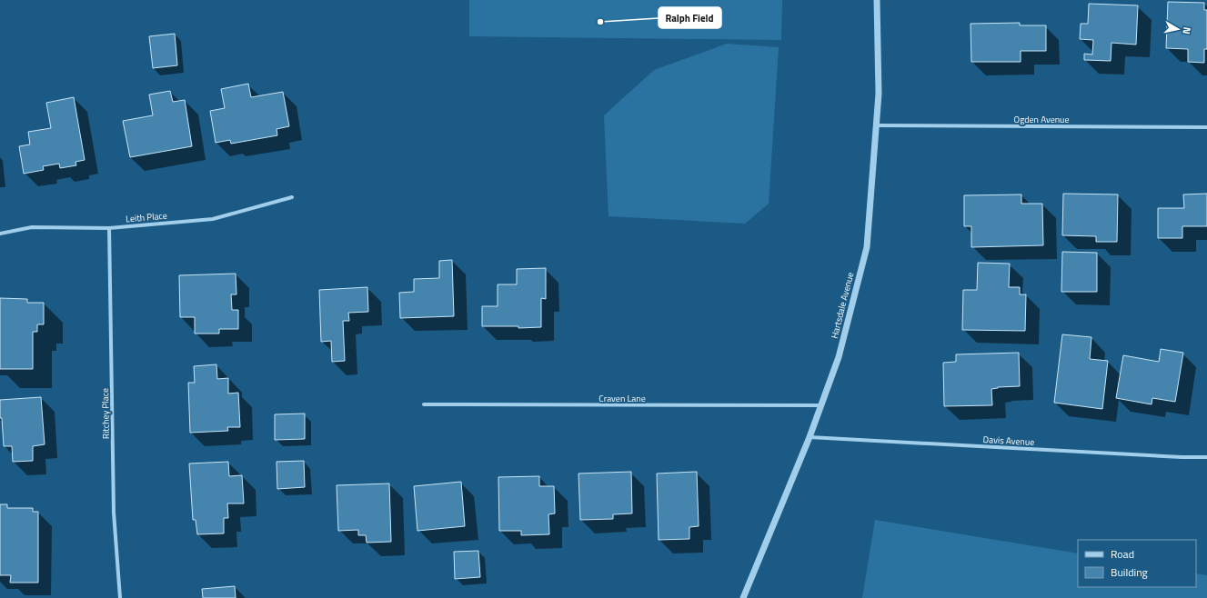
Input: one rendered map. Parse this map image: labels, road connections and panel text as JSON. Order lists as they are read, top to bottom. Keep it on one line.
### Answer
{"streets":{"street":["Ogden Avenue","Leith Place","Hartsdale Avenue","Craven Lane","Ritchey Place","Davis Avenue"]},"crossings":[["Ogden Avenue","Hartsdale Avenue"],["Leith Place","Ritchey Place"],["Hartsdale Avenue","Craven Lane"],["Hartsdale Avenue","Davis Avenue"]],"places":["Ralph Field"],"legend":["Road","Building"],"north":"right"}
